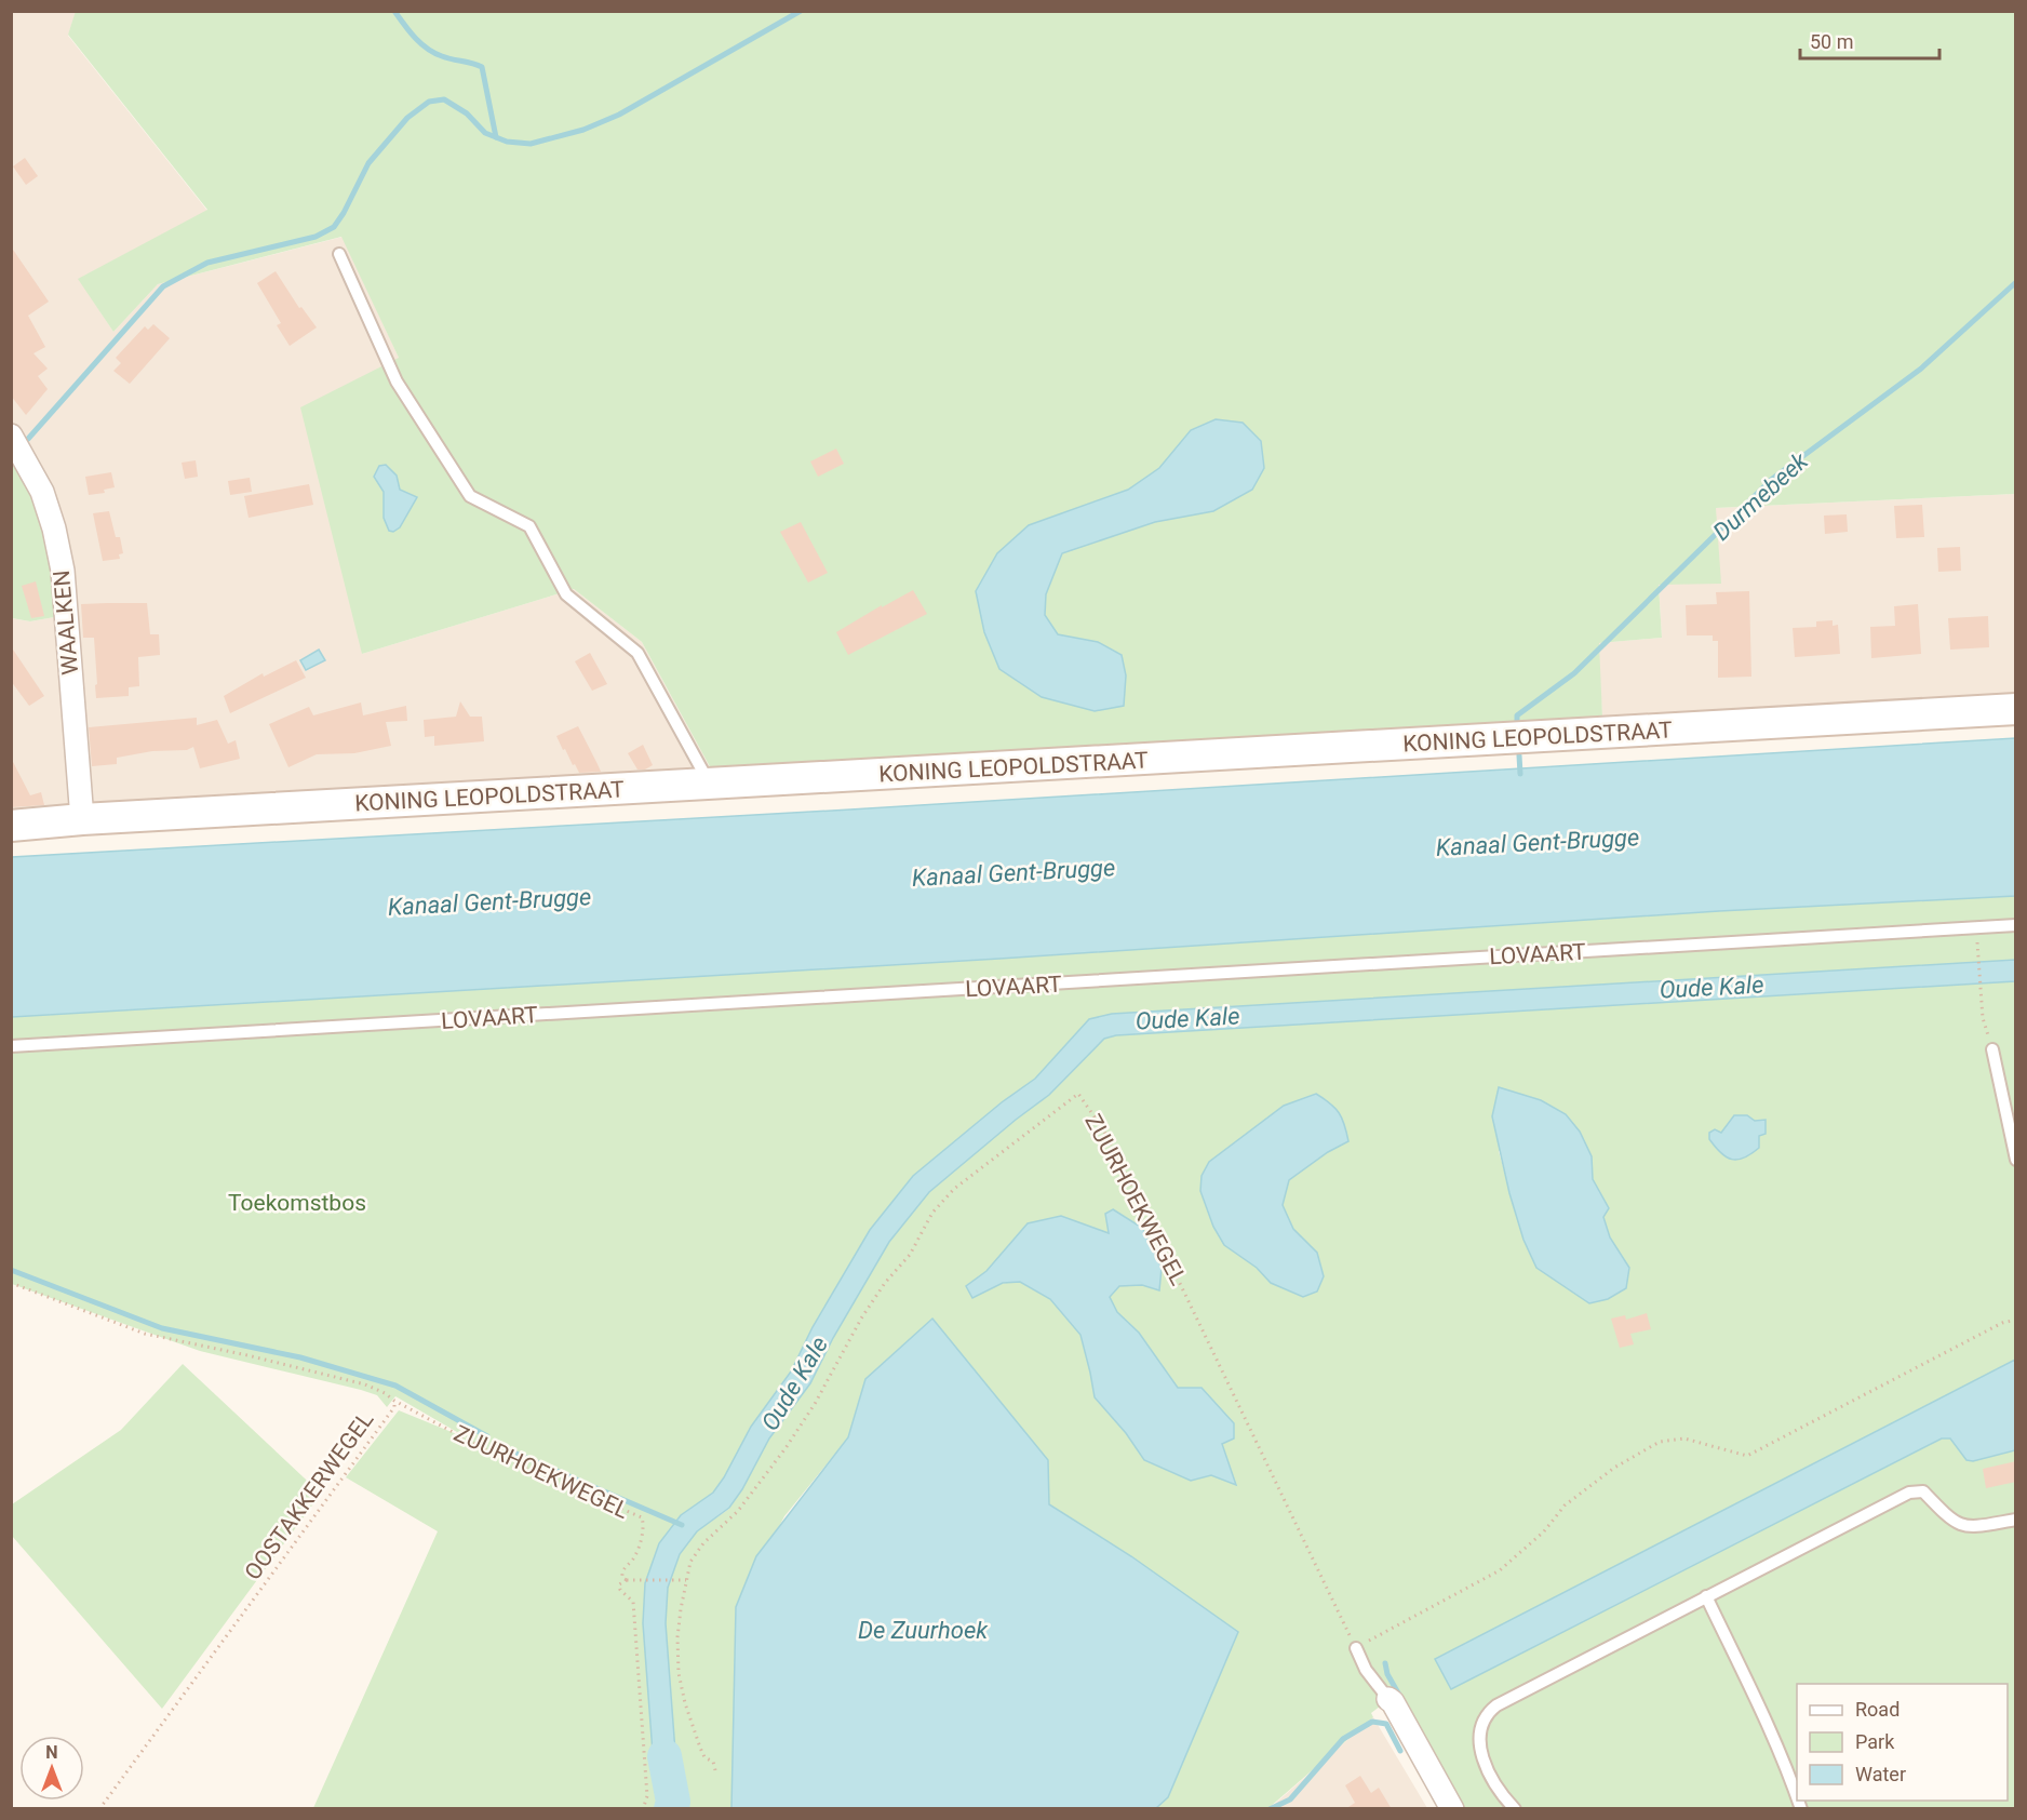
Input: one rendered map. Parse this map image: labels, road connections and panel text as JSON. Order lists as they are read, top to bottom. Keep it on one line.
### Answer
{"streets":{"street":["WAALKEN","KONING LEOPOLDSTRAAT"],"lane":["LOVAART"],"path":["ZUURHOEKWEGEL","OOSTAKKERWEGEL"]},"crossings":[["WAALKEN","KONING LEOPOLDSTRAAT"],["ZUURHOEKWEGEL","OOSTAKKERWEGEL"]],"water":["Durmebeek","Kanaal Gent-Brugge","Oude Kale","De Zuurhoek"],"parks":["Toekomstbos"],"legend":["Road","Park","Water"],"scale_bar":"50 m","north":"top"}
